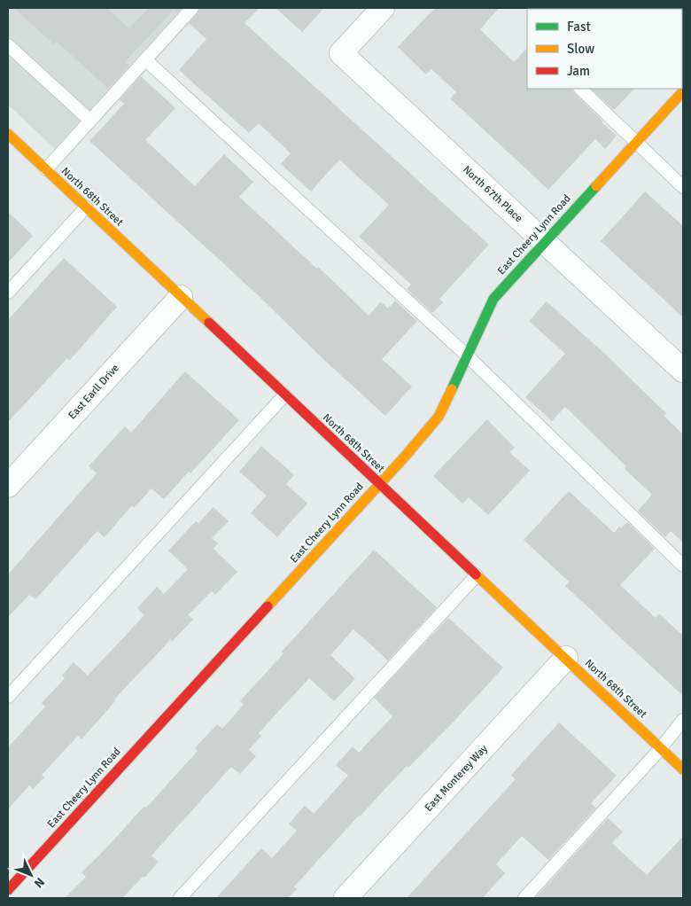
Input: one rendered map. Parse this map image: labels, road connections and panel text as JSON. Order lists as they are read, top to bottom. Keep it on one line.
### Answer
{"streets":{"street":["North 67th Place","North 68th Street","East Cheery Lynn Road","East Earll Drive","East Monterey Way"]},"crossings":[["North 67th Place","East Cheery Lynn Road"],["North 68th Street","East Cheery Lynn Road"],["North 68th Street","East Earll Drive"],["North 68th Street","East Monterey Way"]],"legend":["Fast","Slow","Jam"],"north":"bottom right"}
